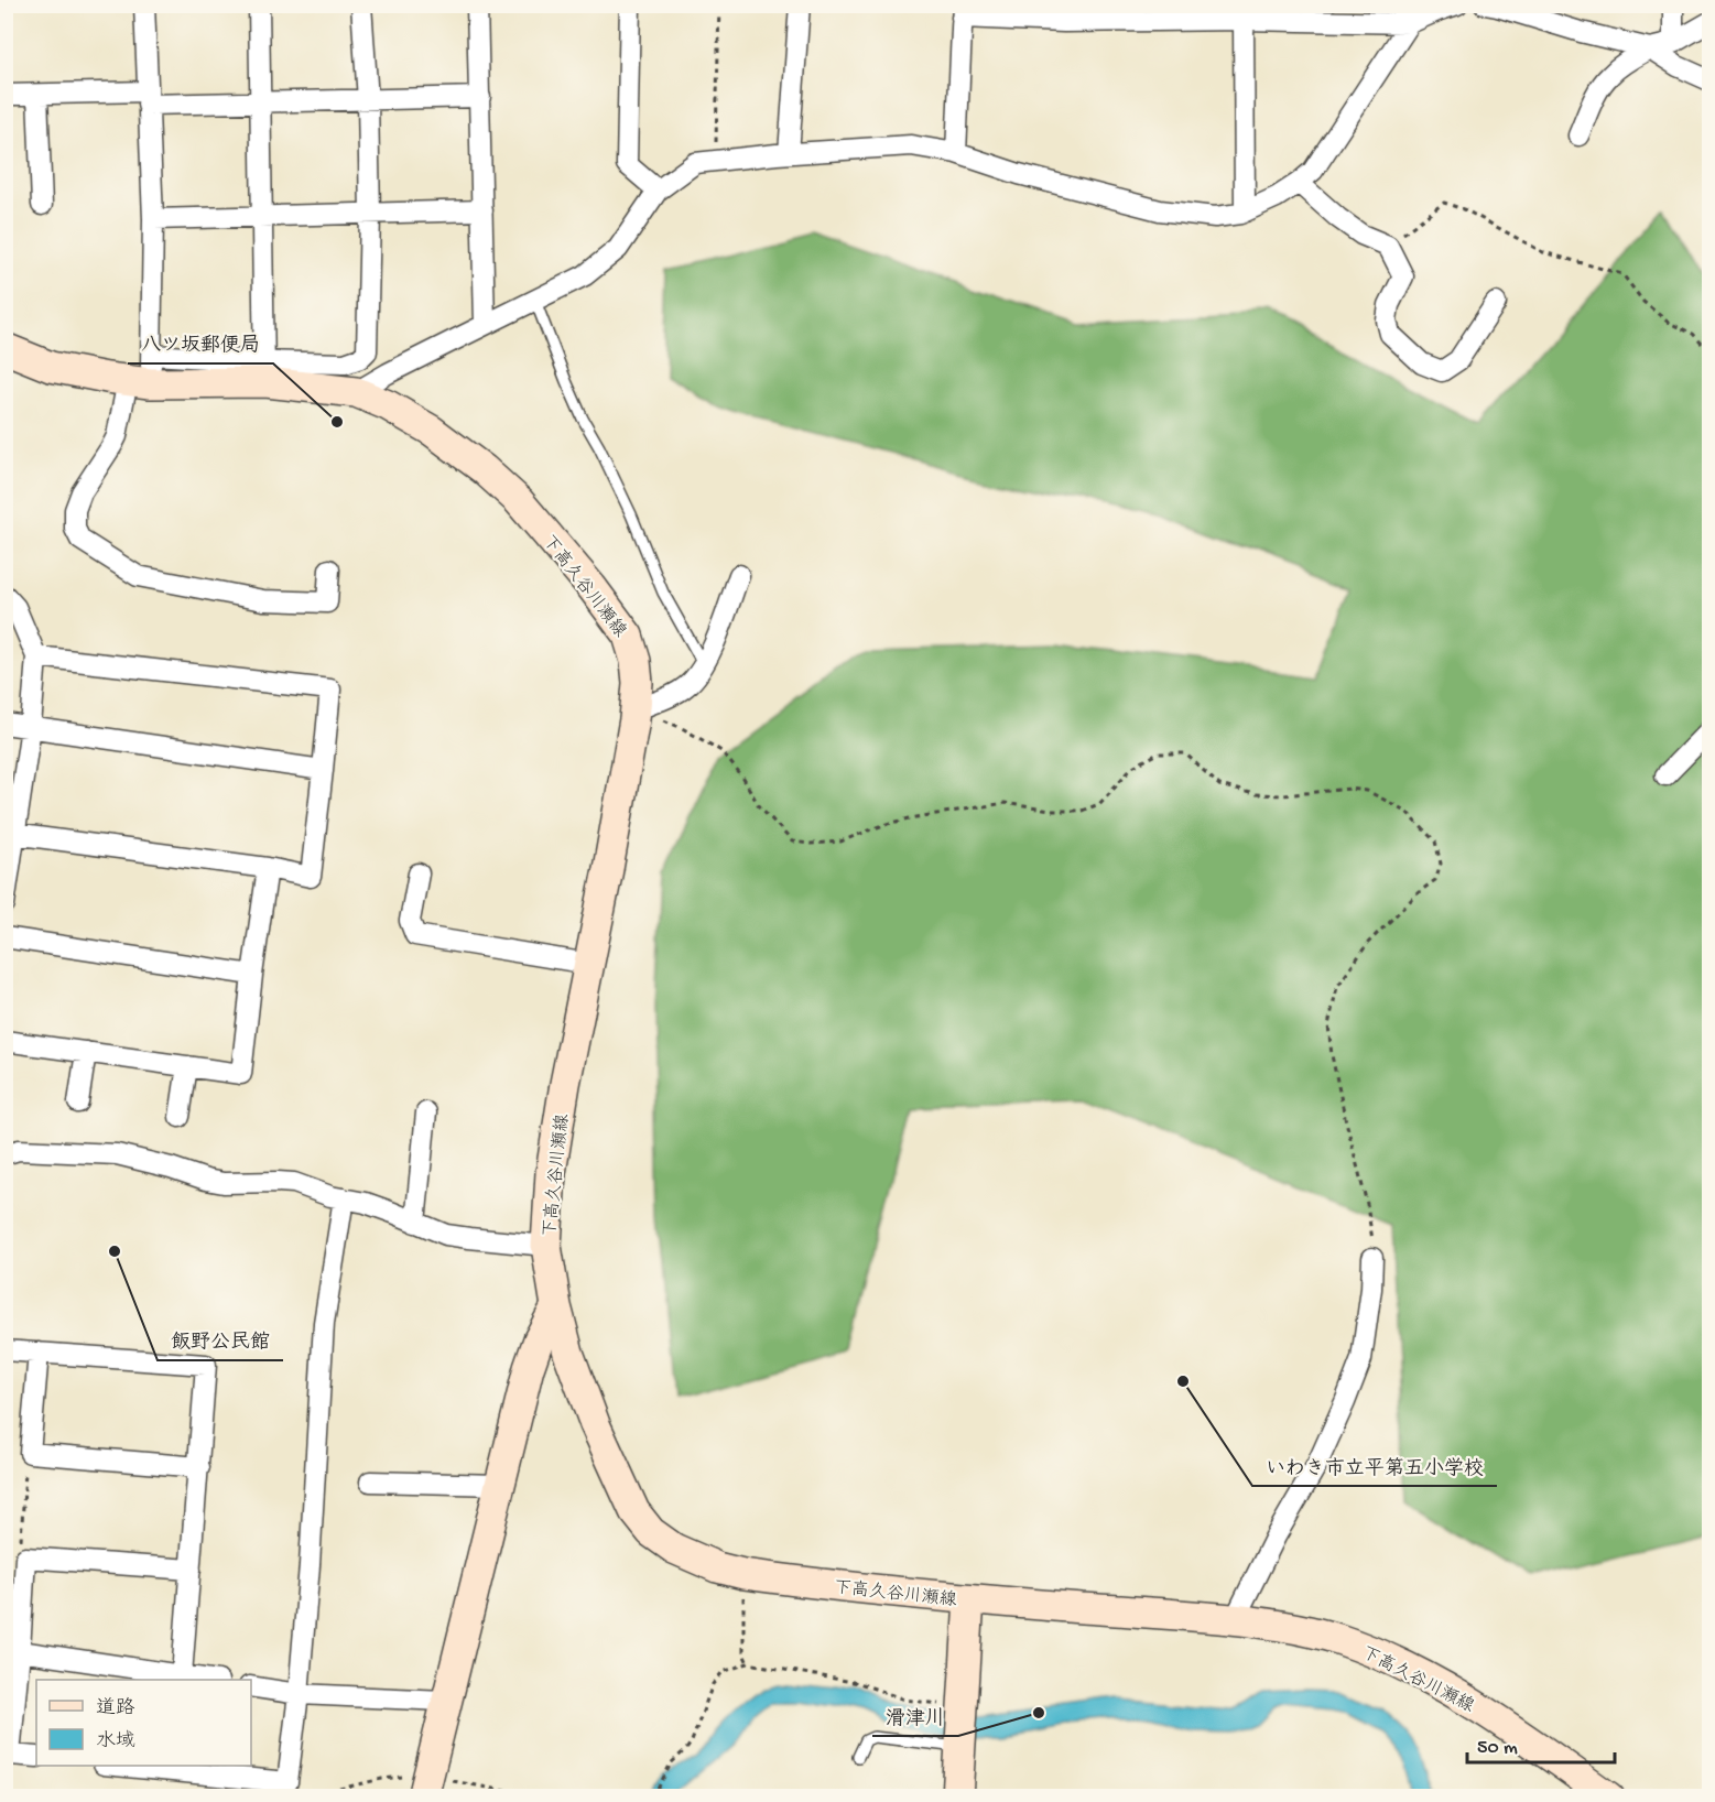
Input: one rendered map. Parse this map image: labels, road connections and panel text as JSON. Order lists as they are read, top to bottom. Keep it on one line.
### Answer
{"streets":{"main road":["下高久谷川瀬線"]},"places":["八ツ坂郵便局","飯野公民館","いわき市立平第五小学校","滑津川"],"legend":["道路","水域"],"scale_bar":"50 m"}
